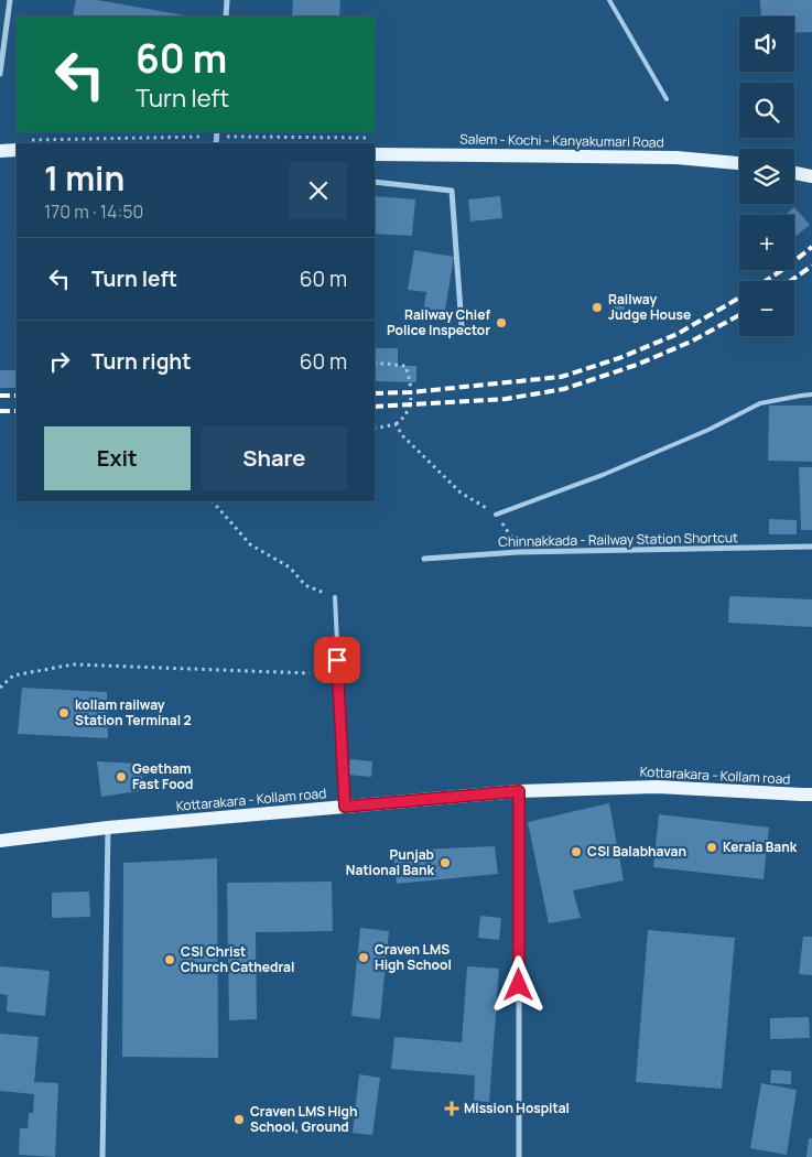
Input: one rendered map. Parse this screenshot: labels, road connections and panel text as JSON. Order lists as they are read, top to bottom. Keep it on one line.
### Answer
{"streets":{"main road":["Salem - Kochi - Kanyakumari Road","Kottarakara - Kollam road"],"street":["Chinnakkada - Railway Station Shortcut"]},"places":{"other":["Railway Judge House","Railway Chief Police Inspector","kollam railway Station Terminal 2","Geetham Fast Food","Kerala Bank","CSI Balabhavan","Punjab National Bank","Craven LMS High School","CSI Christ Church Cathedral","Craven LMS High School, Ground"],"health":["Mission Hospital"]},"page":{"map_buttons":["+","−"],"turn":["60 m","Turn left"],"heading":["1 min","170 m · 14:50"],"list":[{"name":"Turn left","value":"60 m"},{"name":"Turn right","value":"60 m"}],"buttons":["Exit","Share"]}}
